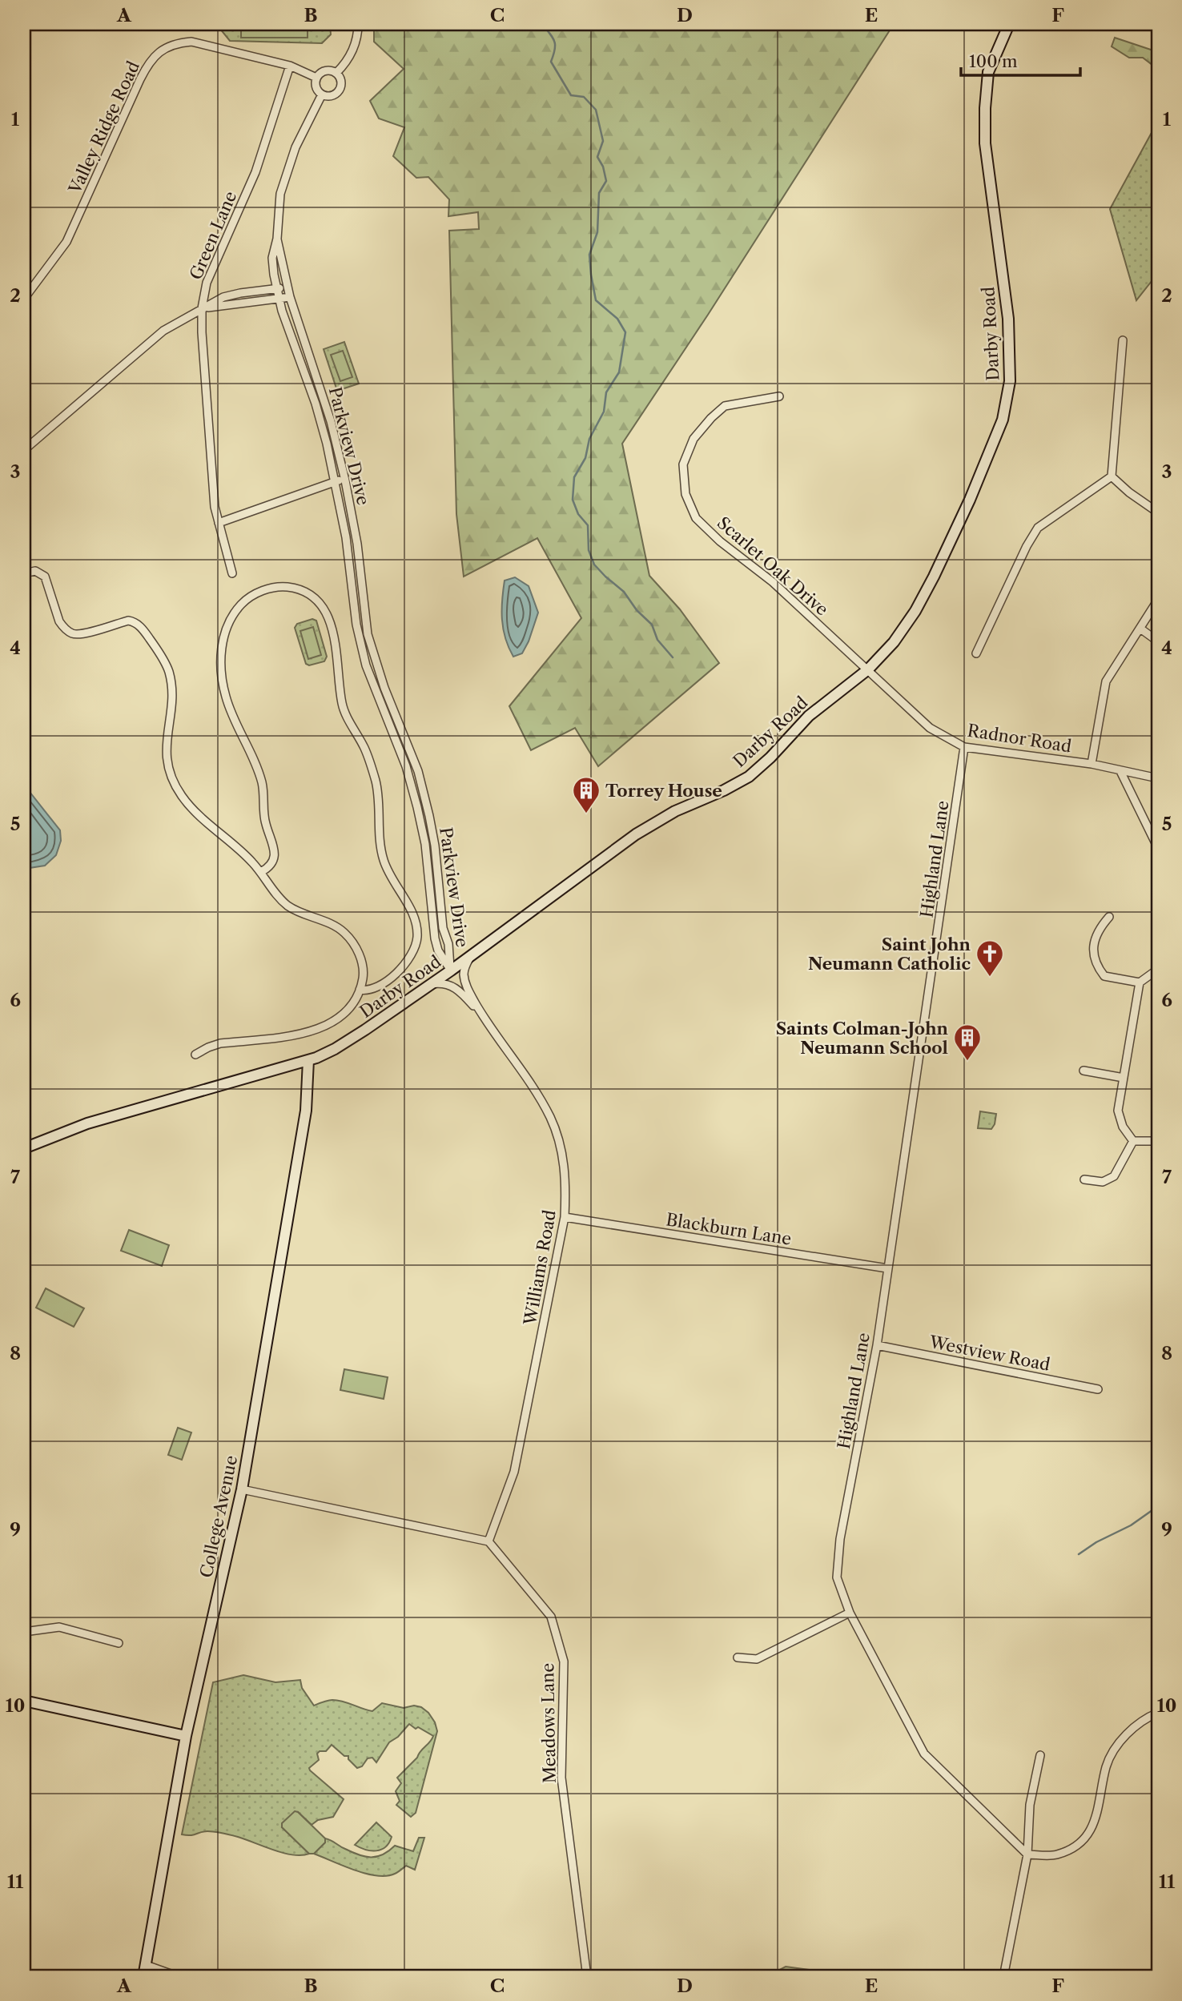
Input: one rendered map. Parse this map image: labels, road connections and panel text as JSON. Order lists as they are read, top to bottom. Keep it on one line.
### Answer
{"streets":{"main road":["Darby Road","College Avenue"],"street":["Valley Ridge Road","Green Lane","Parkview Drive","Scarlet Oak Drive","Radnor Road","Highland Lane","Blackburn Lane","Williams Road","Westview Road","Meadows Lane"]},"crossings":[["Valley Ridge Road","Green Lane"],["Valley Ridge Road","Parkview Drive"],["Darby Road","Parkview Drive"],["Darby Road","Scarlet Oak Drive"],["Darby Road","Radnor Road"],["Darby Road","Williams Road"],["Darby Road","College Avenue"],["Scarlet Oak Drive","Radnor Road"],["Radnor Road","Highland Lane"],["Highland Lane","Blackburn Lane"],["Highland Lane","Westview Road"],["Blackburn Lane","Williams Road"],["Williams Road","Meadows Lane"]],"places":{"building":["Torrey House","Saints Colman-John Neumann School"],"church":["Saint John Neumann Catholic"]},"scale_bar":"100 m","grid":{"columns":["A","B","C","D","E","F"],"rows":["1","2","3","4","5","6","7","8","9","10","11"]}}
